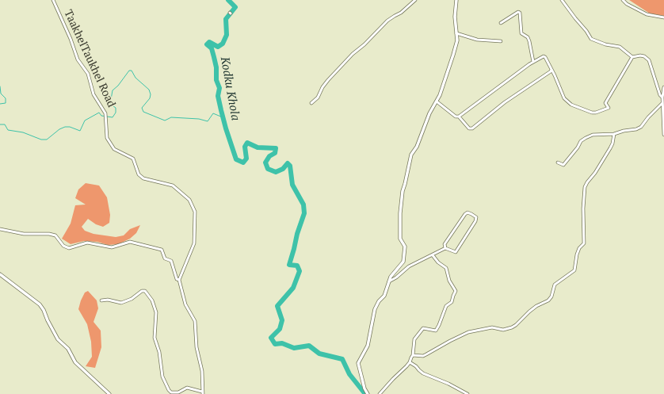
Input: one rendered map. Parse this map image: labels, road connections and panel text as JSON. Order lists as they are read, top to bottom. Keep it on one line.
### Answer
{"streets":{"street":["TaakhelTaukhel Road"]},"water":["Kodku Khola"]}
